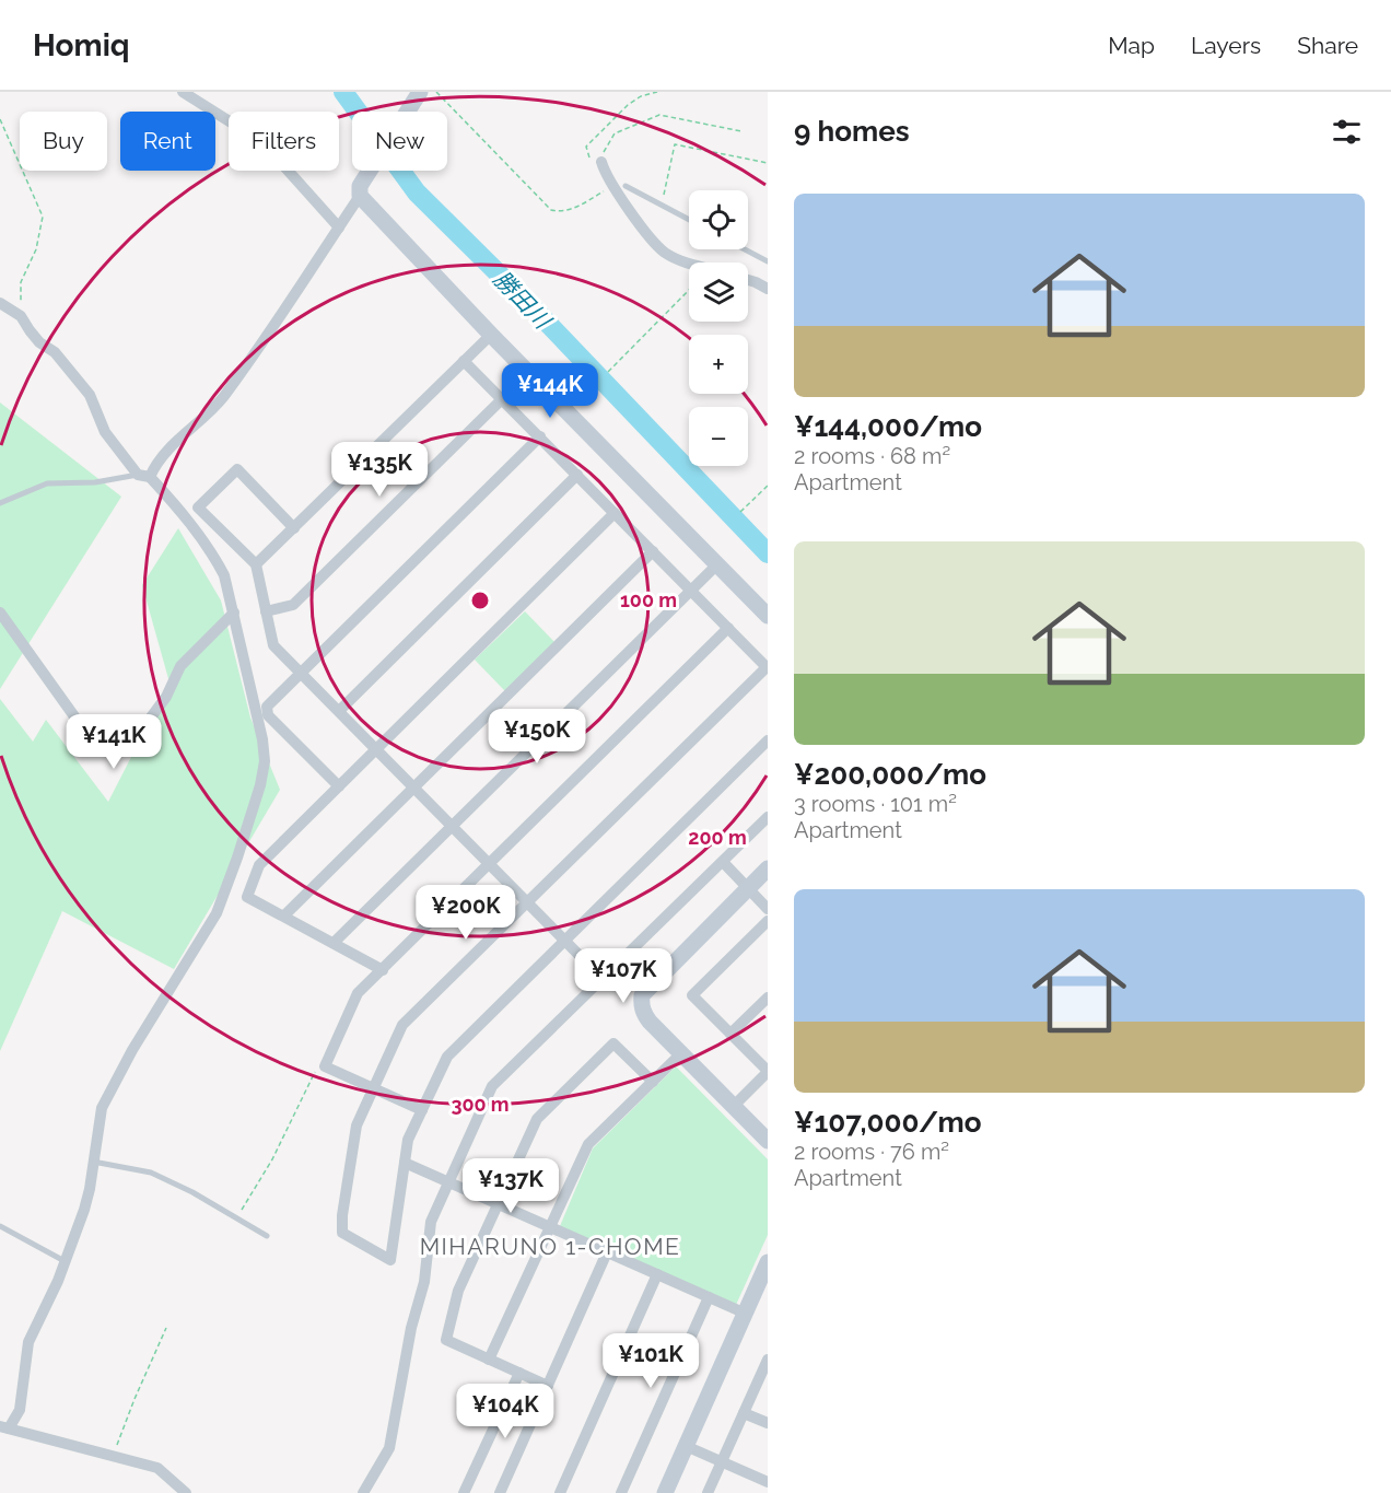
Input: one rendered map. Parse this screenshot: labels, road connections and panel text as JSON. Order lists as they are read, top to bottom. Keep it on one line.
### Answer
{"districts":["MIHARUNO 1-CHOME"],"water":["勝田川"],"page":{"header":"Homiq","nav":["Map","Layers","Share"],"heading":"9 homes","chip":["Buy","Rent","Filters","New"],"list":[{"name":"¥144,000/mo","note":"2 rooms · 68 m² · Apartment"},{"name":"¥200,000/mo","note":"3 rooms · 101 m² · Apartment"},{"name":"¥107,000/mo","note":"2 rooms · 76 m² · Apartment"}],"map_buttons":["+","−"],"price":["¥144K","¥135K","¥150K","¥141K","¥200K","¥107K","¥137K","¥101K","¥104K"]},"rings":["100 m","200 m","300 m"]}
